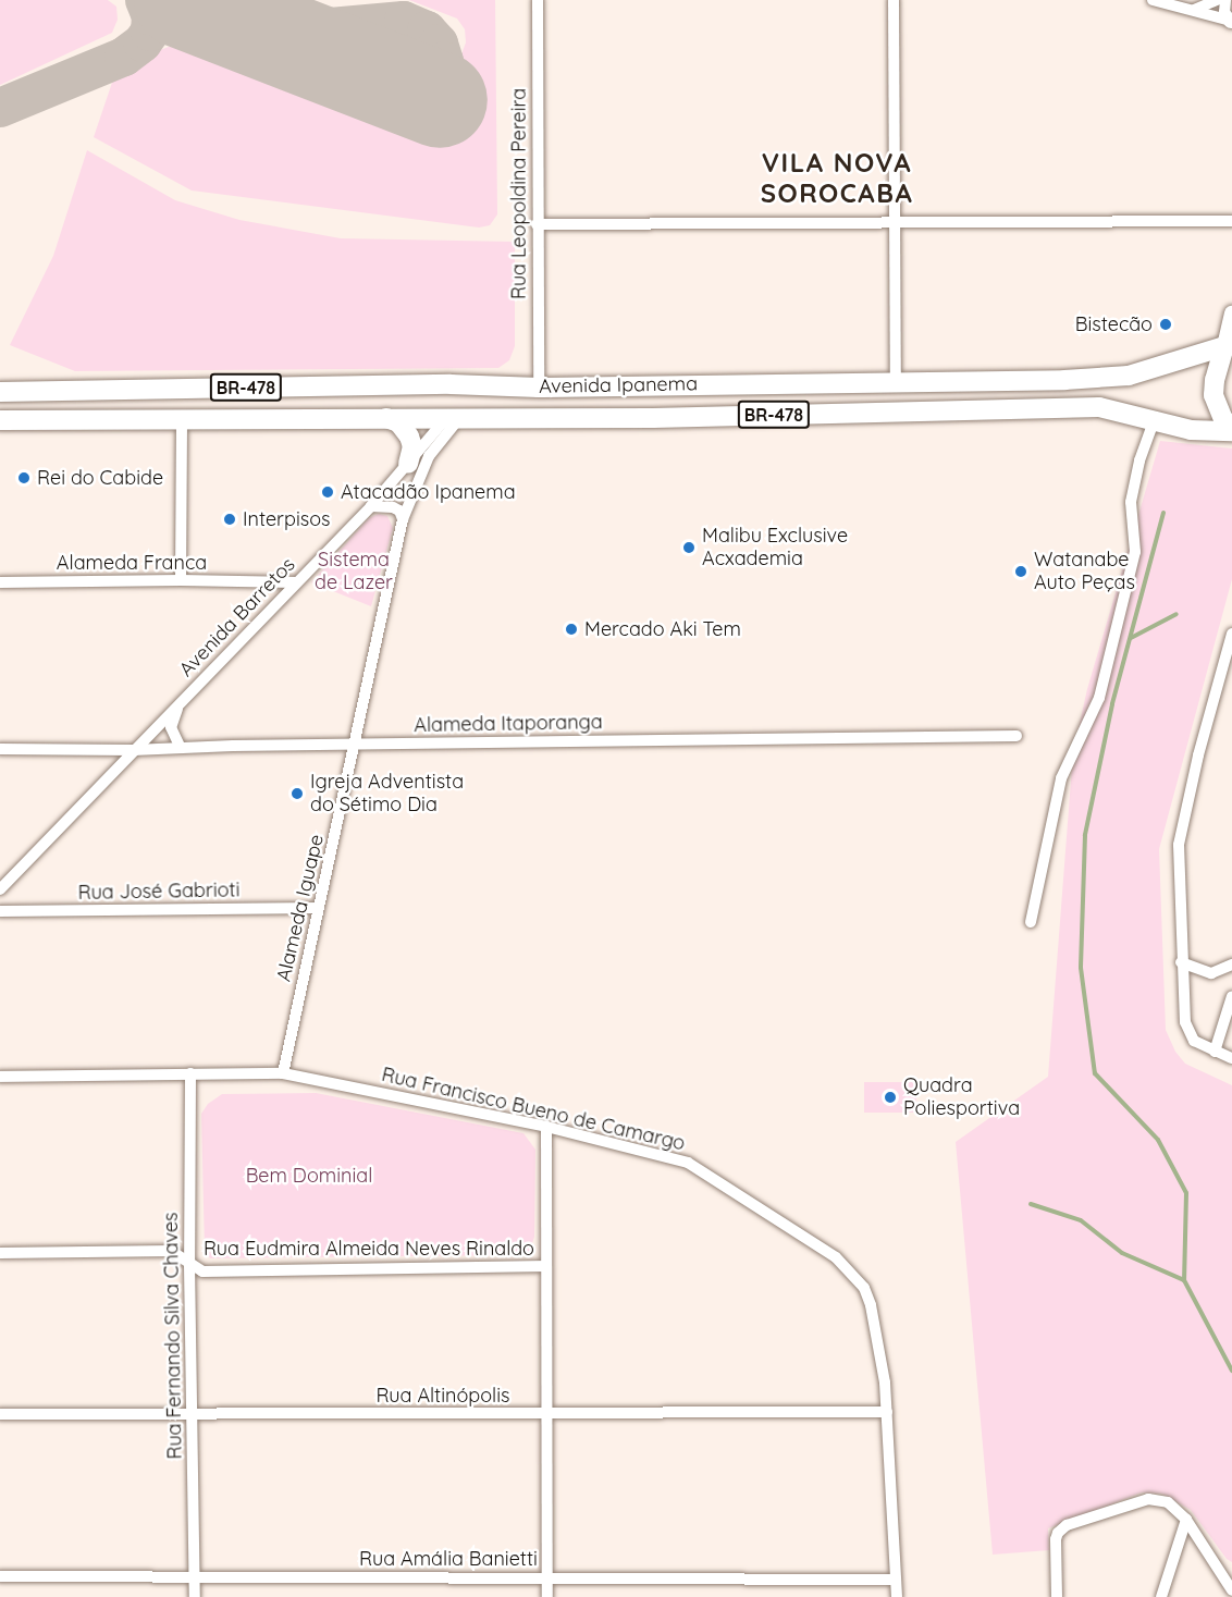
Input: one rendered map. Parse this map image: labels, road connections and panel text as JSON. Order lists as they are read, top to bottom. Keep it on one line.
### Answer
{"streets":{"main road":["Avenida Ipanema","BR-478"],"street":["Rua Leopoldina Pereira","Alameda Franca","Avenida Barretos","Alameda Itaporanga","Rua José Gabrioti","Alameda Iguape","Rua Francisco Bueno de Camargo","Rua Eudmira Almeida Neves Rinaldo","Rua Fernando Silva Chaves","Rua Altinópolis","Rua Amália Banietti"]},"crossings":[["Rua Leopoldina Pereira","Avenida Ipanema"],["Avenida Ipanema","Avenida Barretos"],["Avenida Ipanema","Alameda Iguape"],["Alameda Franca","Avenida Barretos"],["Avenida Barretos","Alameda Itaporanga"],["Avenida Barretos","Alameda Iguape"],["Alameda Itaporanga","Alameda Iguape"],["Rua José Gabrioti","Alameda Iguape"],["Alameda Iguape","Rua Francisco Bueno de Camargo"],["Rua Francisco Bueno de Camargo","Rua Fernando Silva Chaves"],["Rua Francisco Bueno de Camargo","Rua Altinópolis"],["Rua Francisco Bueno de Camargo","Rua Amália Banietti"],["Rua Eudmira Almeida Neves Rinaldo","Rua Fernando Silva Chaves"],["Rua Fernando Silva Chaves","Rua Altinópolis"],["Rua Fernando Silva Chaves","Rua Amália Banietti"]],"districts":["VILA NOVA SOROCABA"],"parks":["Sistema de Lazer","Bem Dominial"],"places":["Bistecão","Rei do Cabide","Atacadão Ipanema","Interpisos","Malibu Exclusive Acxademia","Watanabe Auto Peças","Mercado Aki Tem","Igreja Adventista do Sétimo Dia","Quadra Poliesportiva"]}
